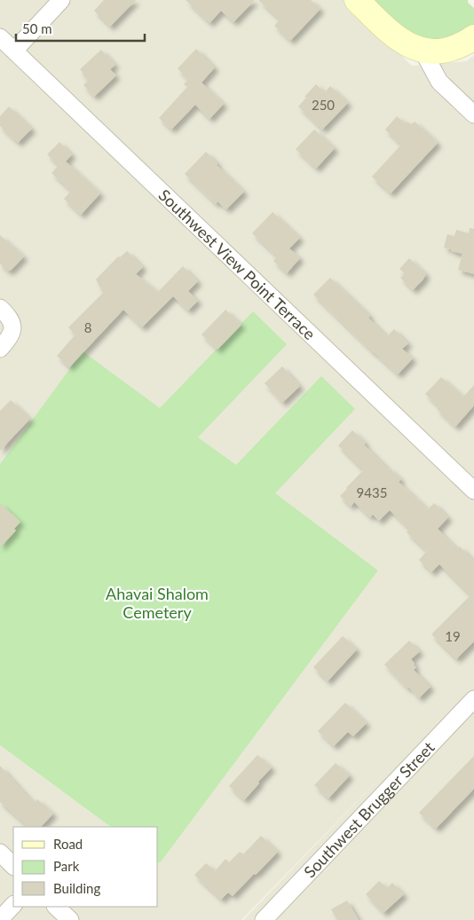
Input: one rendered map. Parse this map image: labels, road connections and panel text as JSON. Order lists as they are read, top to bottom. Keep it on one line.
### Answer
{"streets":{"street":["Southwest View Point Terrace","Southwest Brugger Street"]},"parks":["Ahavai Shalom Cemetery"],"house_numbers":["250","8","9435","19"],"legend":["Road","Park","Building"],"scale_bar":"50 m"}
